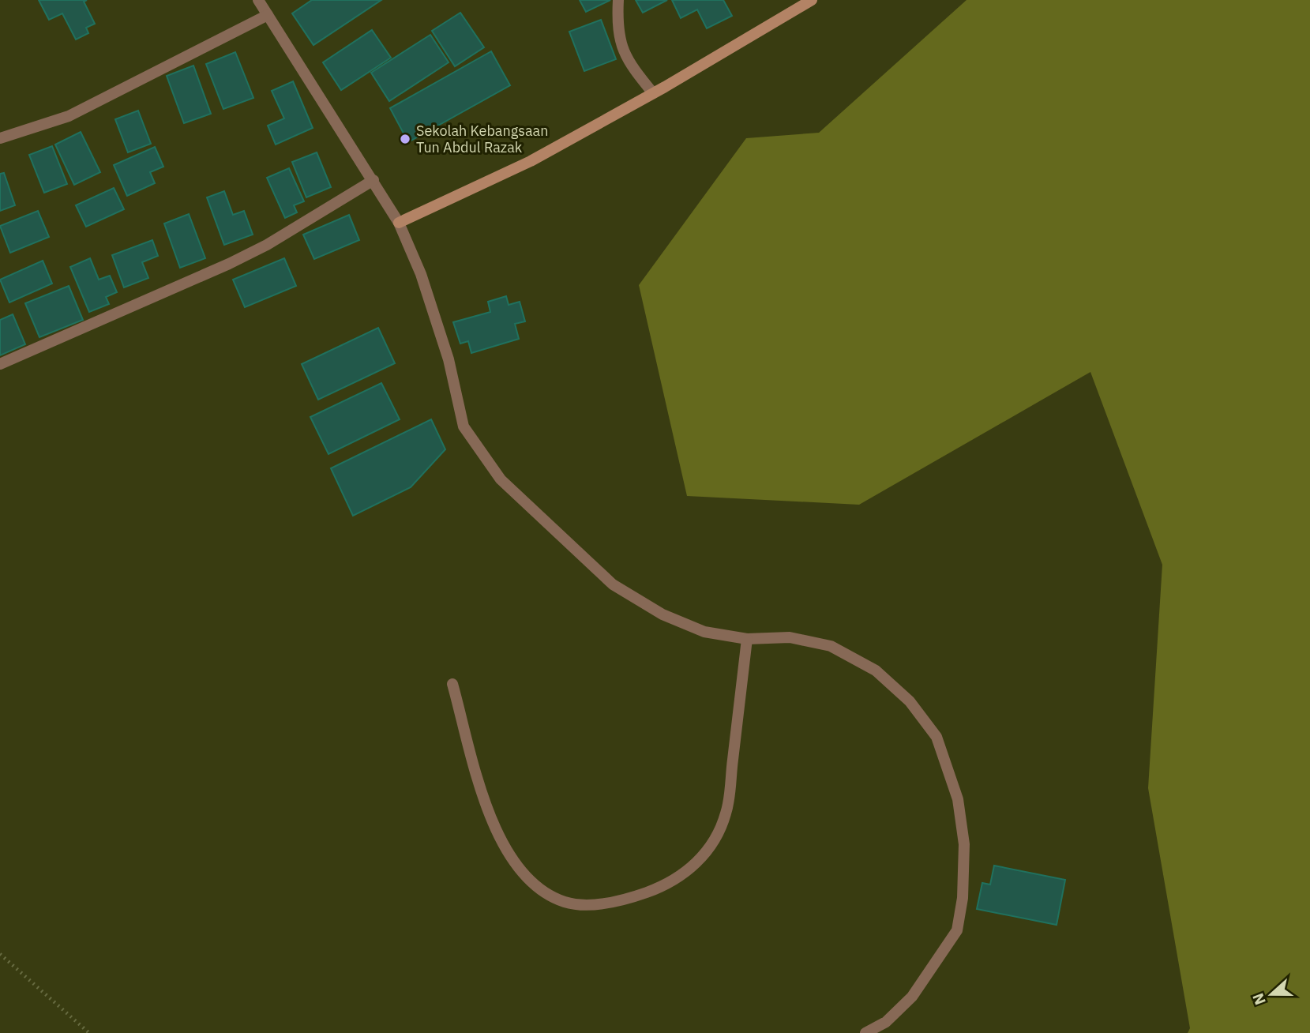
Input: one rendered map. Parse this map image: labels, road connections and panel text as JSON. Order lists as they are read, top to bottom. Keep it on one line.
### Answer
{"places":["Sekolah Kebangsaan Tun Abdul Razak"],"north":"left"}
